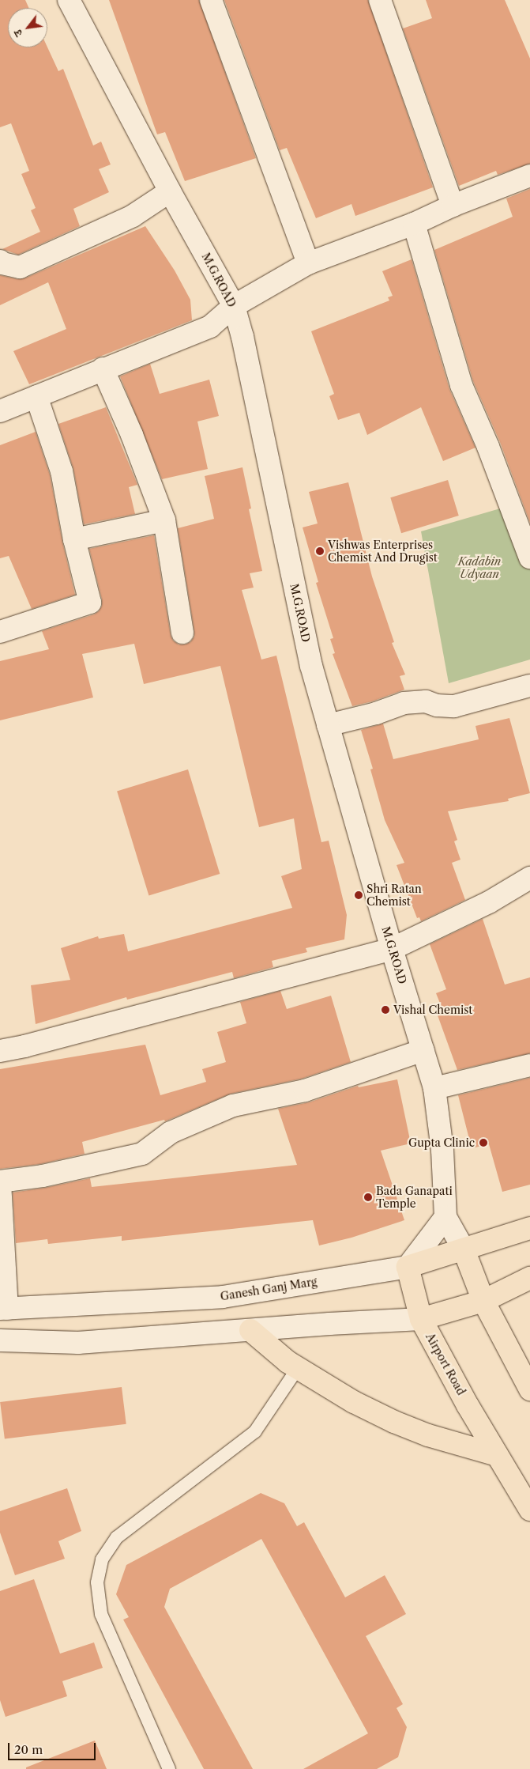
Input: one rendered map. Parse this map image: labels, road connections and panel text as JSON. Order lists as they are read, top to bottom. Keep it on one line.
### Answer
{"streets":{"main road":["Ganesh Ganj Marg","Airport Road"],"street":["M.G.ROAD"]},"crossings":[["M.G.ROAD","Ganesh Ganj Marg"],["Ganesh Ganj Marg","Airport Road"]],"parks":["Kadabin Udyaan"],"places":["Vishwas Enterprises Chemist And Drugist","Shri Ratan Chemist","Vishal Chemist","Gupta Clinic","Bada Ganapati Temple"],"scale_bar":"20 m","north":"bottom left"}
